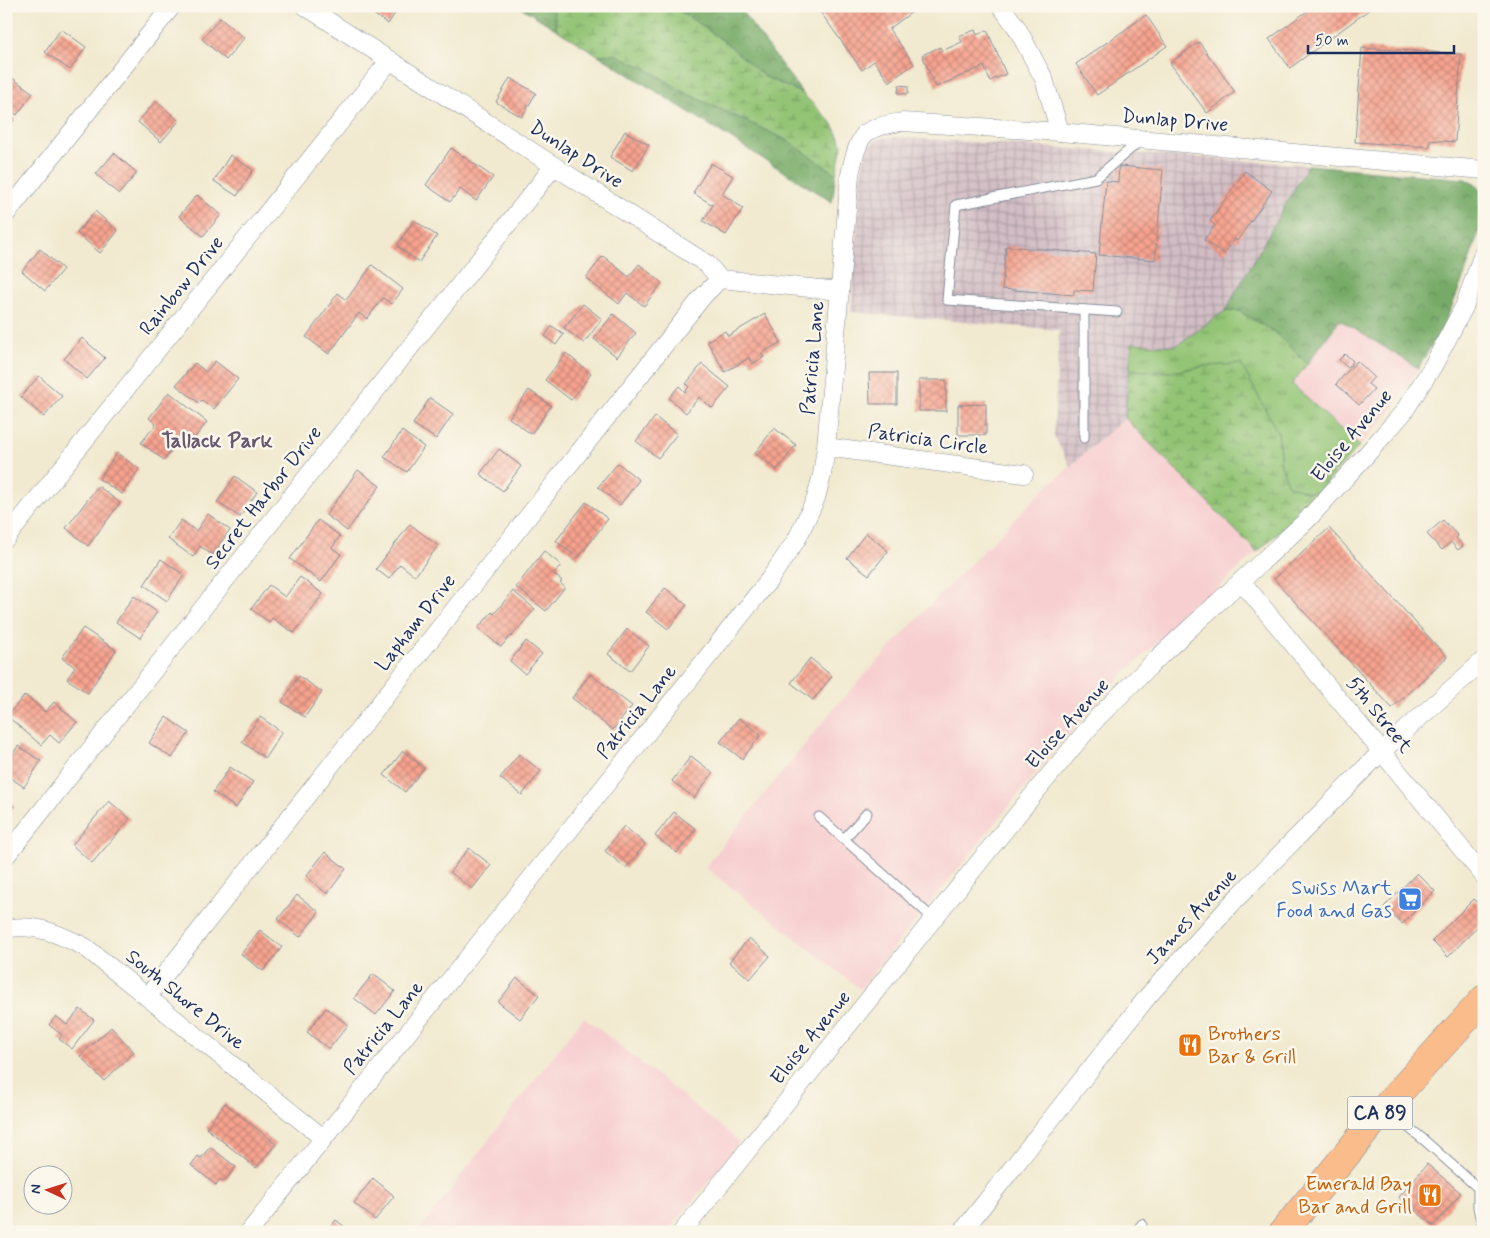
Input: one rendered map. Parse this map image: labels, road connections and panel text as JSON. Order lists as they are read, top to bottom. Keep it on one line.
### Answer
{"streets":{"main road":["CA 89"],"street":["Dunlap Drive","Rainbow Drive","Patricia Lane","Eloise Avenue","Patricia Circle","Secret Harbor Drive","Lapham Drive","5th Street","James Avenue","South Shore Drive"]},"crossings":[["Dunlap Drive","Rainbow Drive"],["Dunlap Drive","Patricia Lane"],["Dunlap Drive","Secret Harbor Drive"],["Dunlap Drive","Lapham Drive"],["Patricia Lane","Patricia Circle"],["Patricia Lane","South Shore Drive"],["Eloise Avenue","5th Street"],["Lapham Drive","South Shore Drive"],["5th Street","James Avenue"]],"districts":["Tallack Park"],"places":{"supermarket":["Swiss Mart Food and Gas"],"restaurant":["Brothers Bar & Grill","Emerald Bay Bar and Grill"]},"scale_bar":"50 m","north":"left"}
